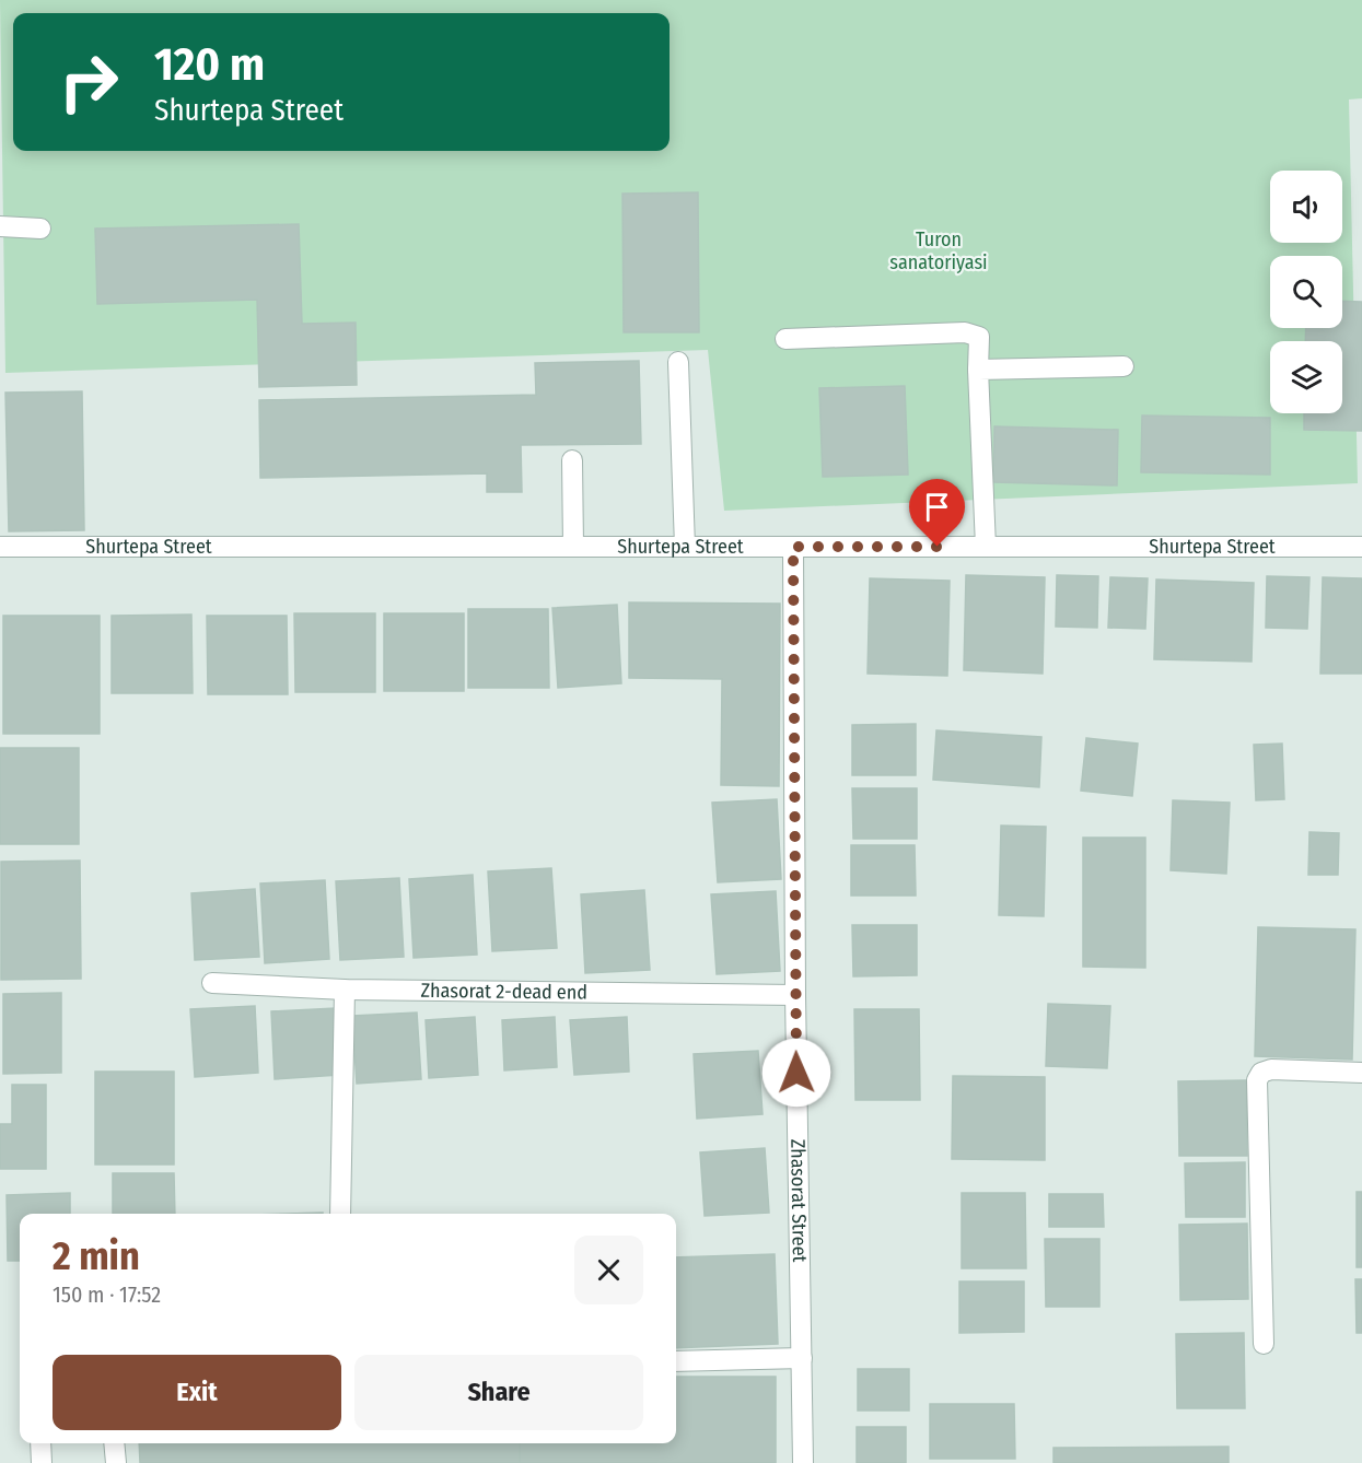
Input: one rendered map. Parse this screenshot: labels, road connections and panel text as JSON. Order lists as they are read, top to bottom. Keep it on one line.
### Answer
{"streets":{"street":["Shurtepa Street","Zhasorat 2-dead end","Zhasorat Street"]},"crossings":[["Shurtepa Street","Zhasorat Street"],["Zhasorat 2-dead end","Zhasorat Street"]],"parks":["Turon sanatoriyasi"],"page":{"turn":["120 m","Shurtepa Street"],"heading":["2 min","150 m · 17:52"],"buttons":["Exit","Share"]}}
